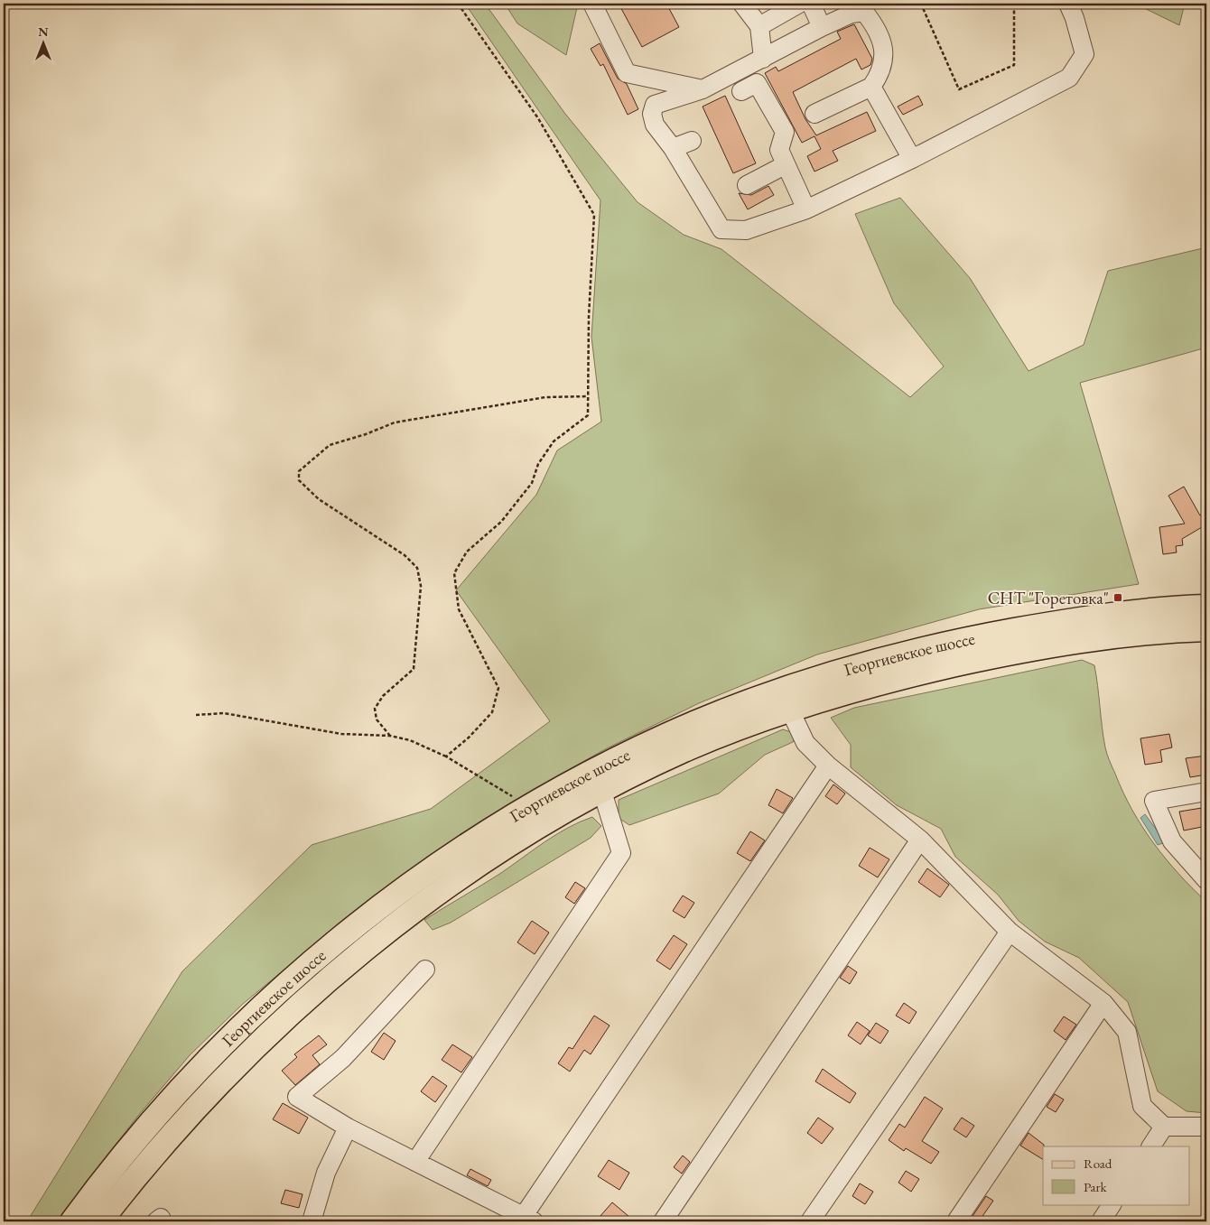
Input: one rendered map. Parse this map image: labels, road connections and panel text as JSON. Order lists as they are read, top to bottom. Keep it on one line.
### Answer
{"streets":{"main road":["Георгиевское шоссе"]},"places":{"transit":["СНТ \"Горетовка\""]},"legend":["Road","Park"],"north":"top"}
